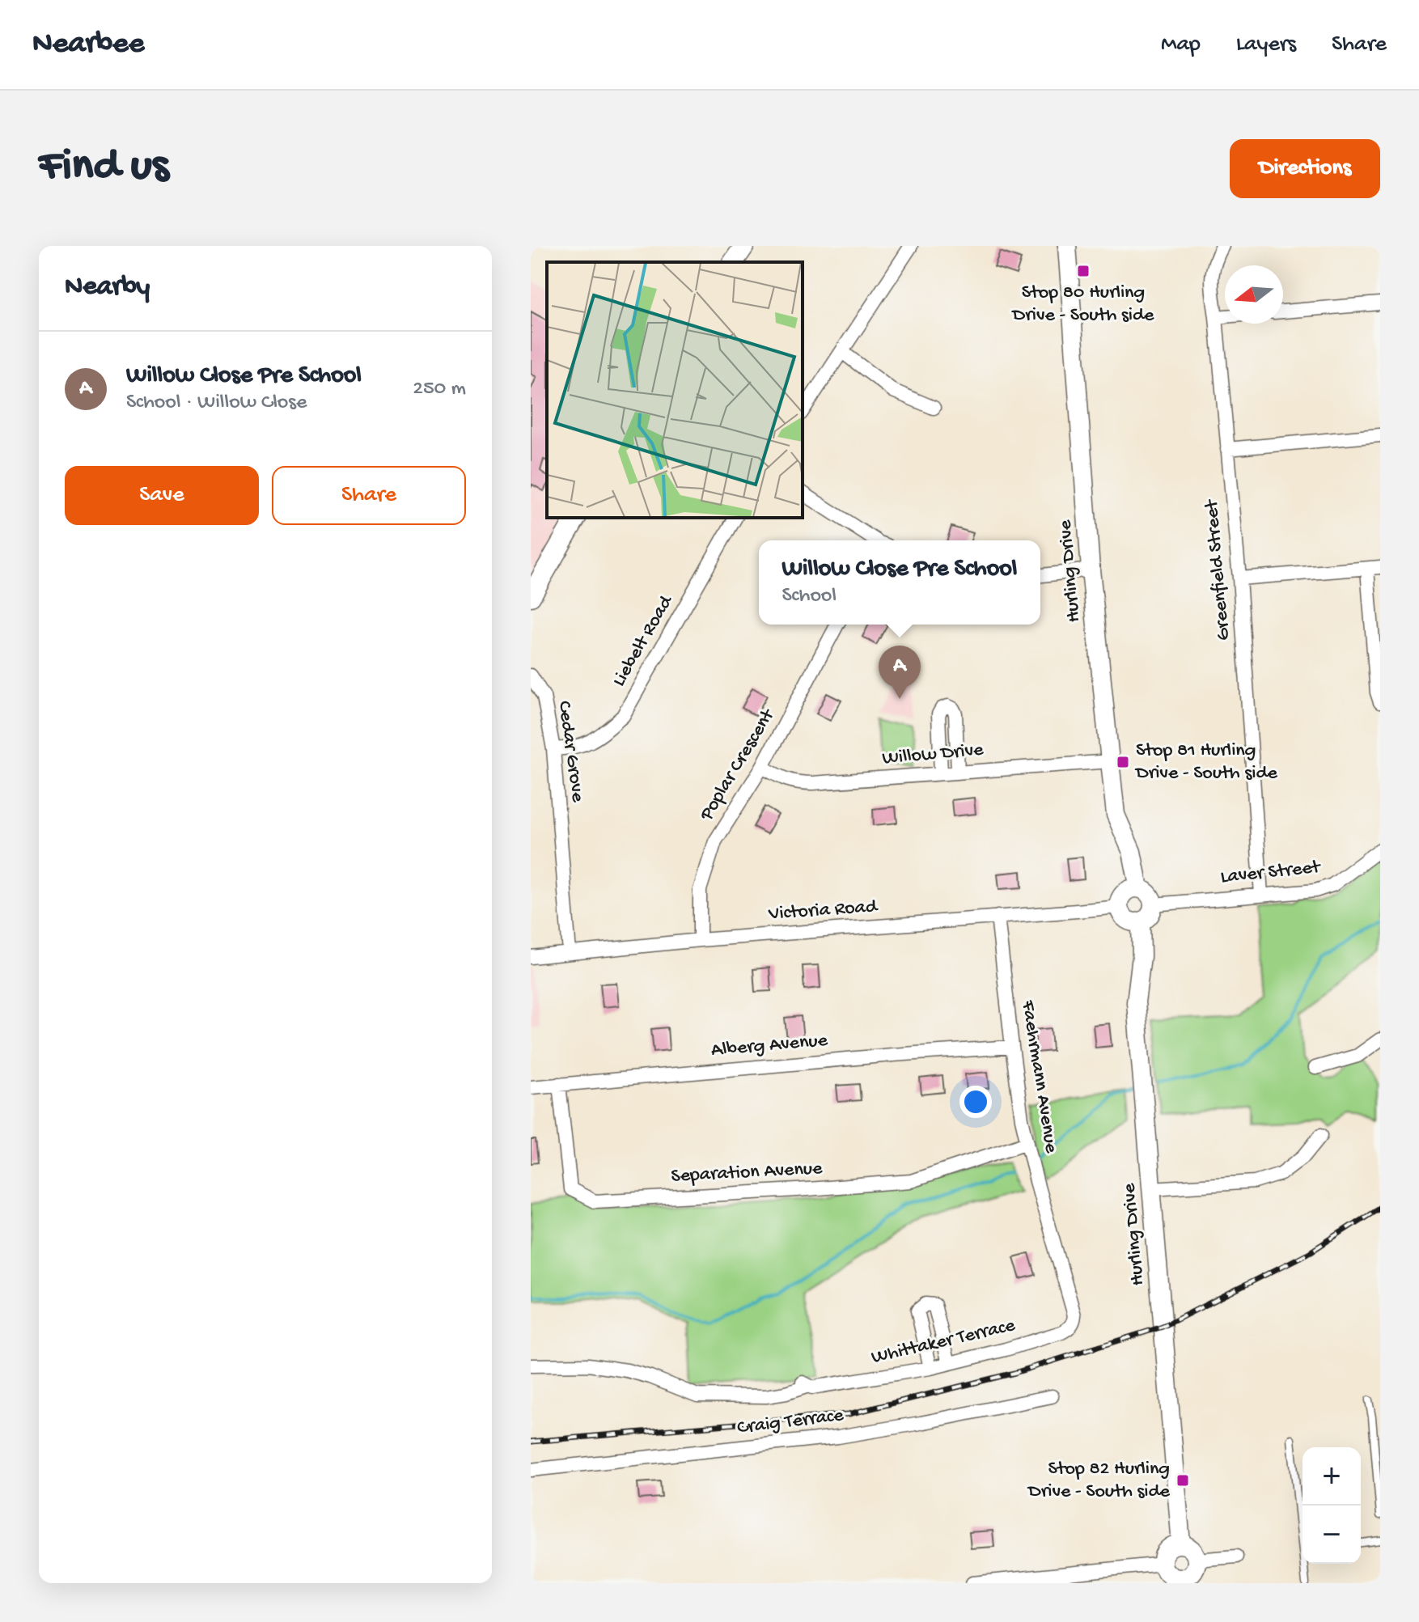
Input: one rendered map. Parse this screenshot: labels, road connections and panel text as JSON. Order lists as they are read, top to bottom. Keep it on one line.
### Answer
{"streets":{"street":["Greenfield Street","Hurling Drive","Liebelt Road","Cedar Grove","Willow Drive","Poplar Crescent","Laver Street","Victoria Road","Alberg Avenue","Faehrmann Avenue","Separation Avenue","Whittaker Terrace","Craig Terrace"]},"crossings":[["Greenfield Street","Laver Street"],["Hurling Drive","Willow Drive"],["Hurling Drive","Laver Street"],["Hurling Drive","Victoria Road"],["Liebelt Road","Cedar Grove"],["Cedar Grove","Victoria Road"],["Willow Drive","Poplar Crescent"],["Poplar Crescent","Victoria Road"],["Laver Street","Victoria Road"],["Victoria Road","Faehrmann Avenue"],["Alberg Avenue","Faehrmann Avenue"],["Alberg Avenue","Separation Avenue"],["Faehrmann Avenue","Separation Avenue"],["Faehrmann Avenue","Whittaker Terrace"]],"places":{"transit":["Stop 80 Hurling Drive - South side","Stop 81 Hurling Drive - South side","Stop 82 Hurling Drive - South side"]},"north":"left","page":{"header":"Nearbee","nav":["Map","Layers","Share"],"buttons":["Directions",["Save","Share"]],"title":"Find us","heading":"Nearby","list":[{"mark":"A","name":"Willow Close Pre School","note":"School · Willow Close","value":"250 m"}],"popup":["Willow Close Pre School","School"],"pins":"A","map_buttons":["+","−"]}}
